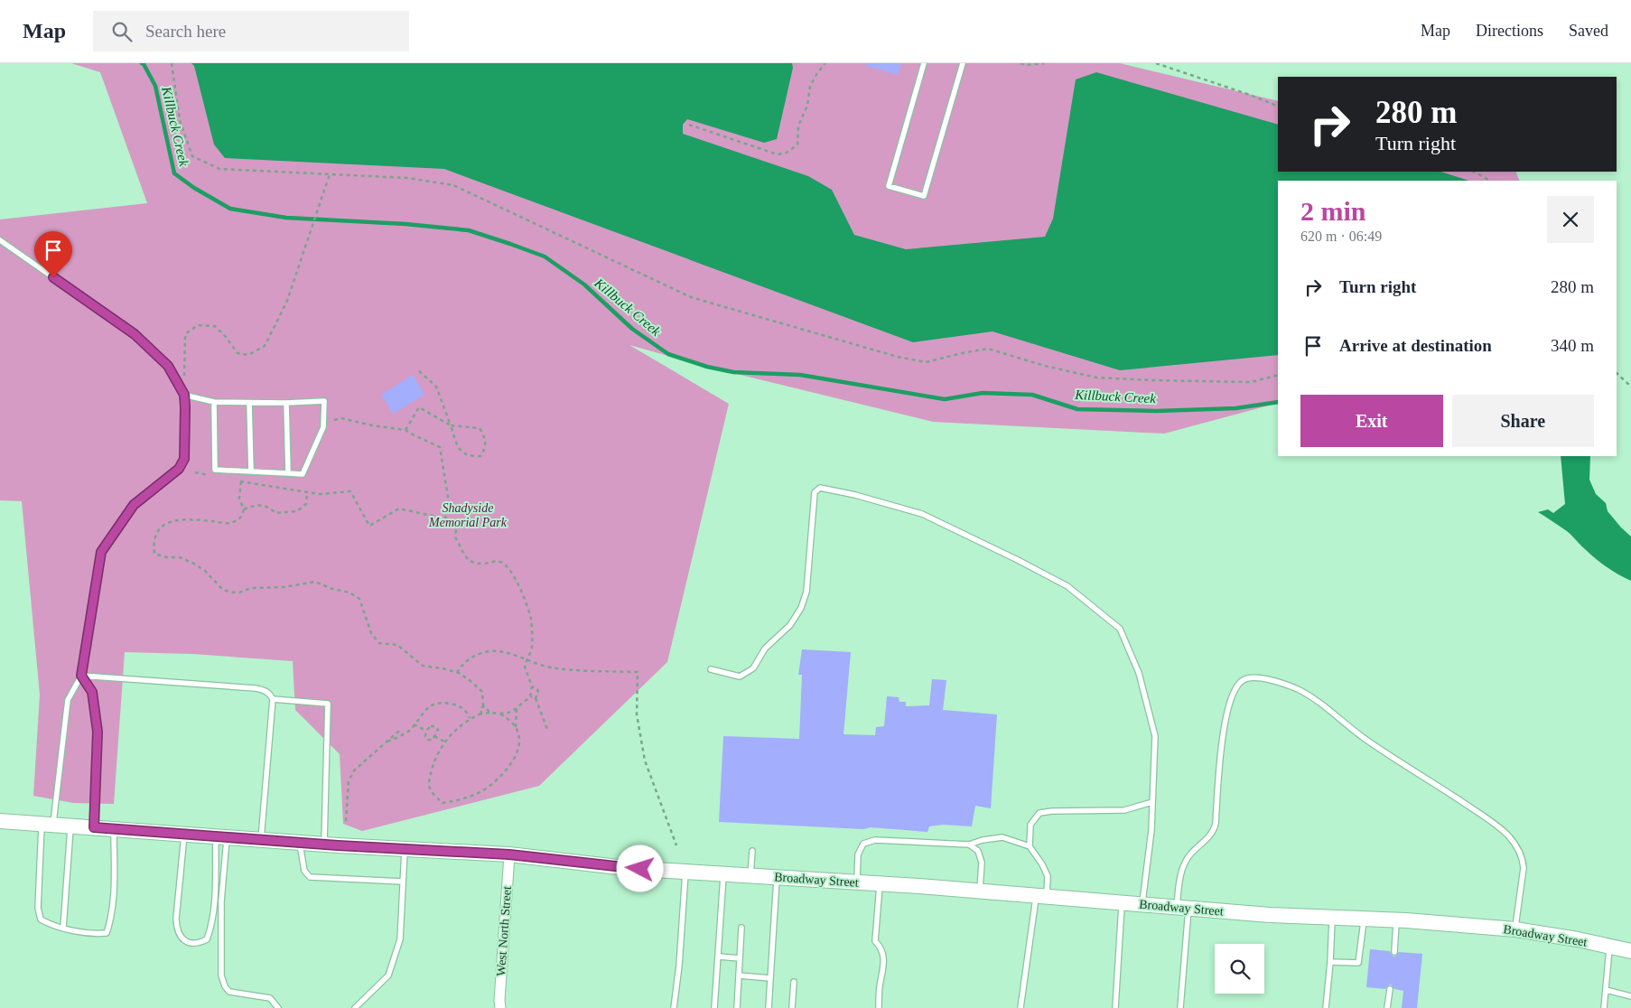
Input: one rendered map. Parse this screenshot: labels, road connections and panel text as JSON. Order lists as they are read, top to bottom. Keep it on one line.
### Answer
{"streets":{"main road":["Broadway Street"],"street":["West North Street"]},"crossings":[["Broadway Street","West North Street"]],"water":["Killbuck Creek"],"parks":["Shadyside Memorial Park"],"page":{"header":"Map","search":"Search here","nav":["Map","Directions","Saved"],"turn":["280 m","Turn right"],"heading":["2 min","620 m · 06:49"],"list":[{"name":"Turn right","value":"280 m"},{"name":"Arrive at destination","value":"340 m"}],"buttons":["Exit","Share"]}}
